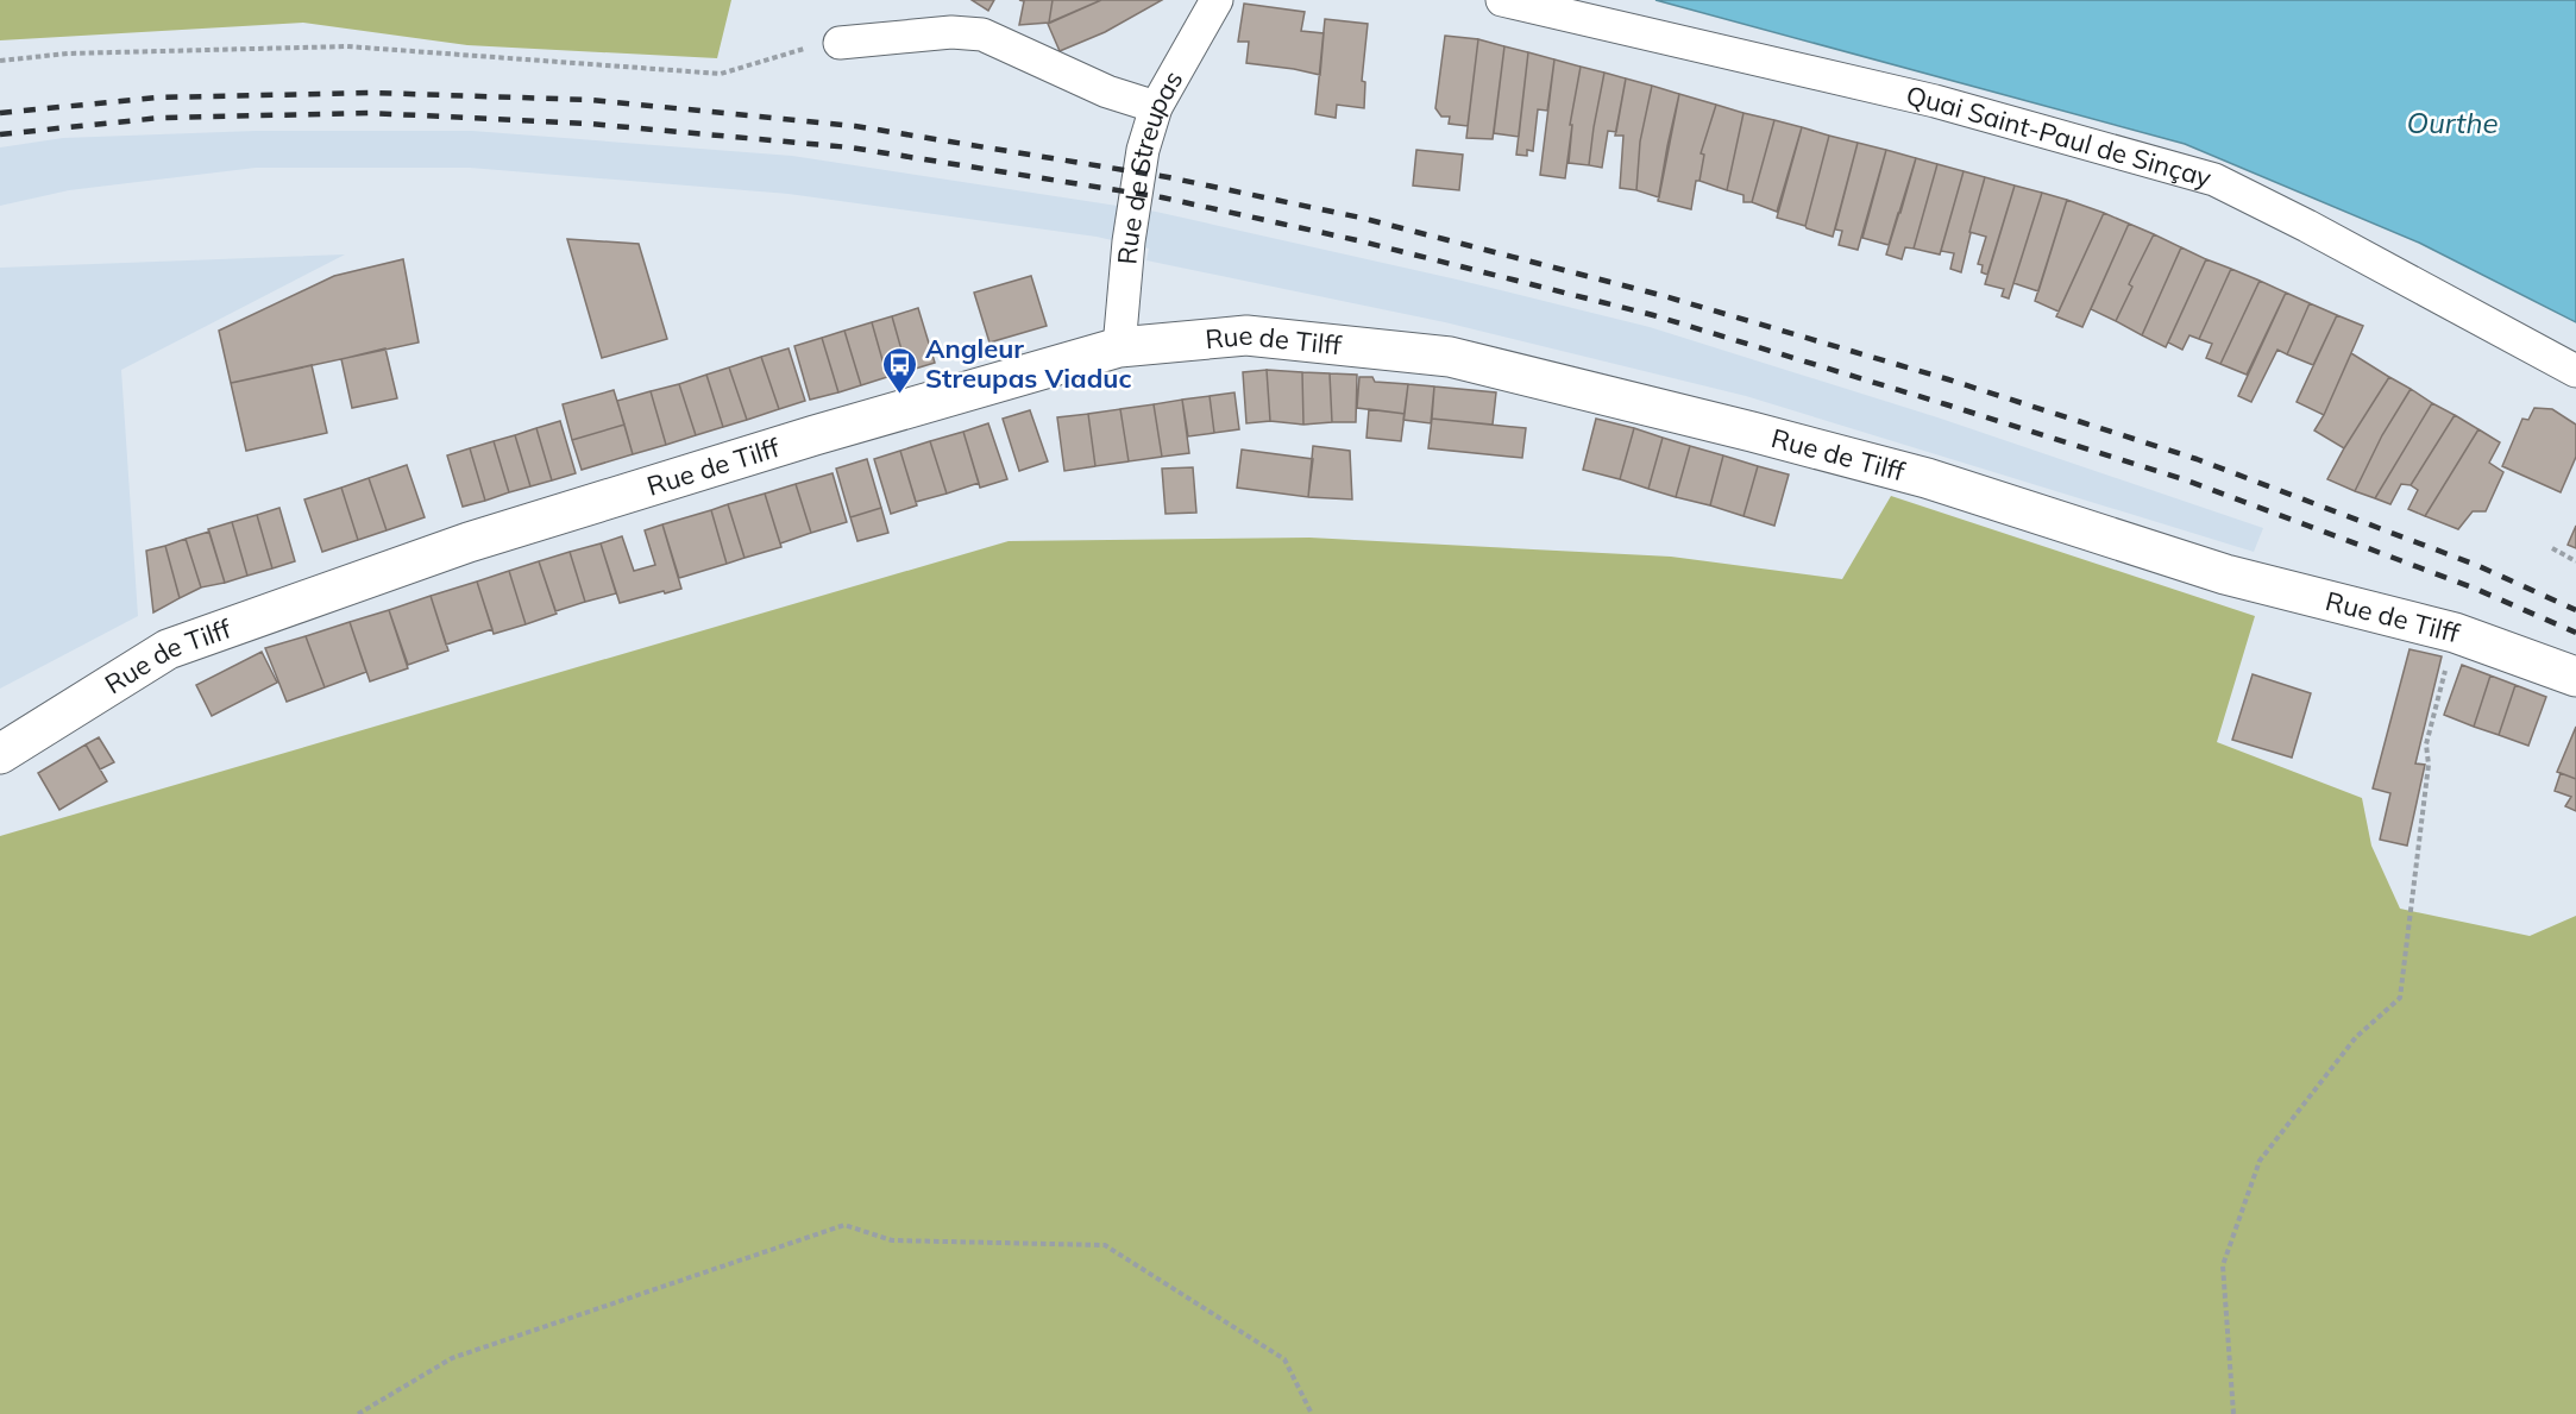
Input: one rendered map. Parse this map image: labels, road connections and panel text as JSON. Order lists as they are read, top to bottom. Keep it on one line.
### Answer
{"streets":{"main road":["Rue de Tilff"],"street":["Quai Saint-Paul de Sinçay","Rue de Streupas"]},"crossings":[["Rue de Streupas","Rue de Tilff"]],"water":["Ourthe"],"places":{"bus stop":["Angleur Streupas Viaduc"]}}
